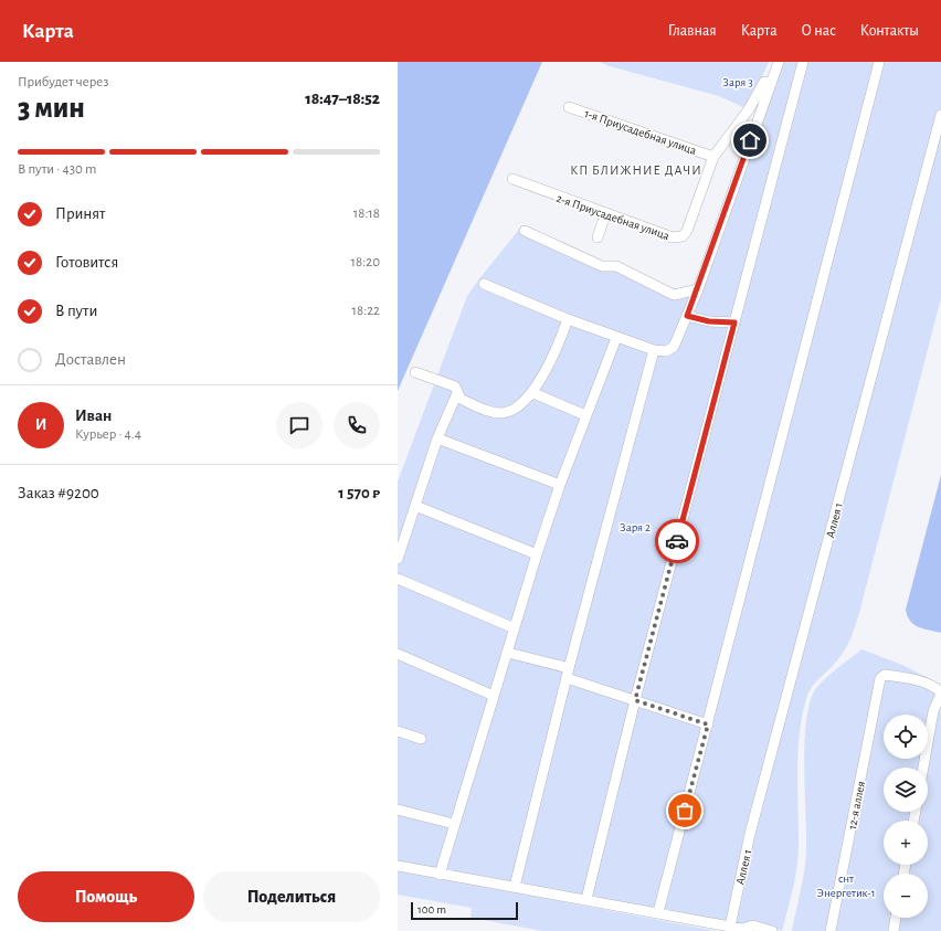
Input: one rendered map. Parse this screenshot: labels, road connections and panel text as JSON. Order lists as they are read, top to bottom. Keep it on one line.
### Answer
{"streets":{"street":["1-я Приусадебная улица","2-я Приусадебная улица","Аллея 1","12-я аллея"]},"crossings":[["1-я Приусадебная улица","2-я Приусадебная улица"]],"districts":["КП БЛИЖНИЕ ДАЧИ"],"parks":["Заря 3","Заря 2","снт Энергетик-1"],"scale_bar":"100 m","page":{"header":"Карта","nav":["Главная","Карта","О нас","Контакты"],"heading":["3 мин","Прибудет через","18:47–18:52"],"panel":["Иван","Курьер · 4.4","Заказ #9200","1 570 ₽"],"bar":"В пути · 430 m","list":[["Принят","18:18"],["Готовится","18:20"],["В пути","18:22"],"Доставлен"],"round":"И","map_buttons":["+","−"],"buttons":["Помощь","Поделиться"],"scale":"100 m"}}
